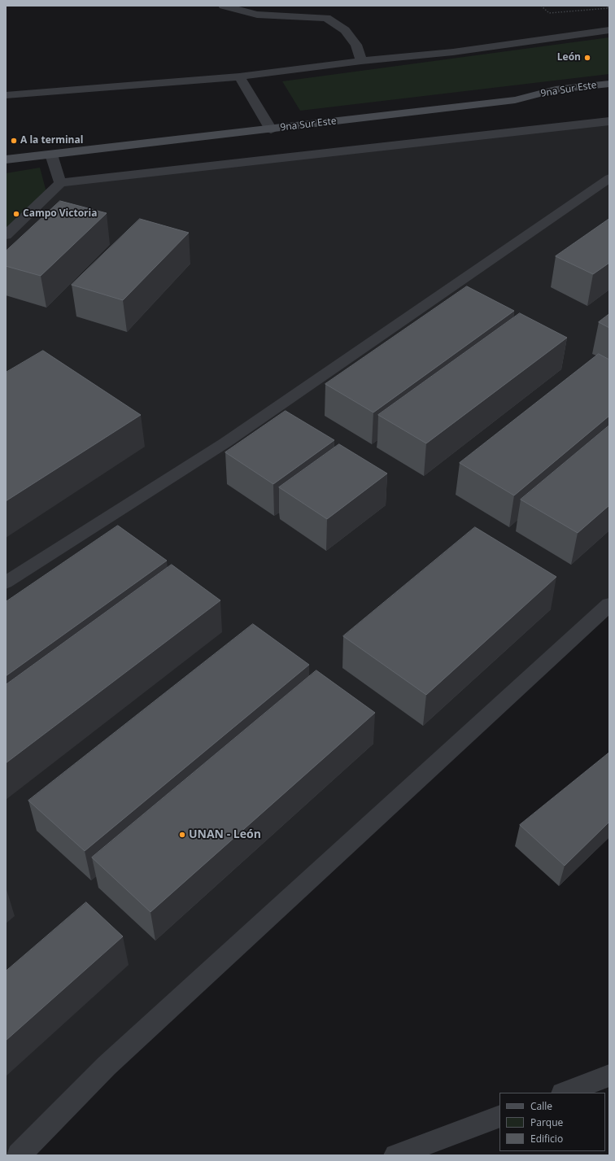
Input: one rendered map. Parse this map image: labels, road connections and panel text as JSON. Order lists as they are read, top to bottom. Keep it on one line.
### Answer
{"streets":{"street":["9na Sur Este"]},"places":["León","A la terminal","Campo Victoria","UNAN - León"],"legend":["Calle","Parque","Edificio"]}
